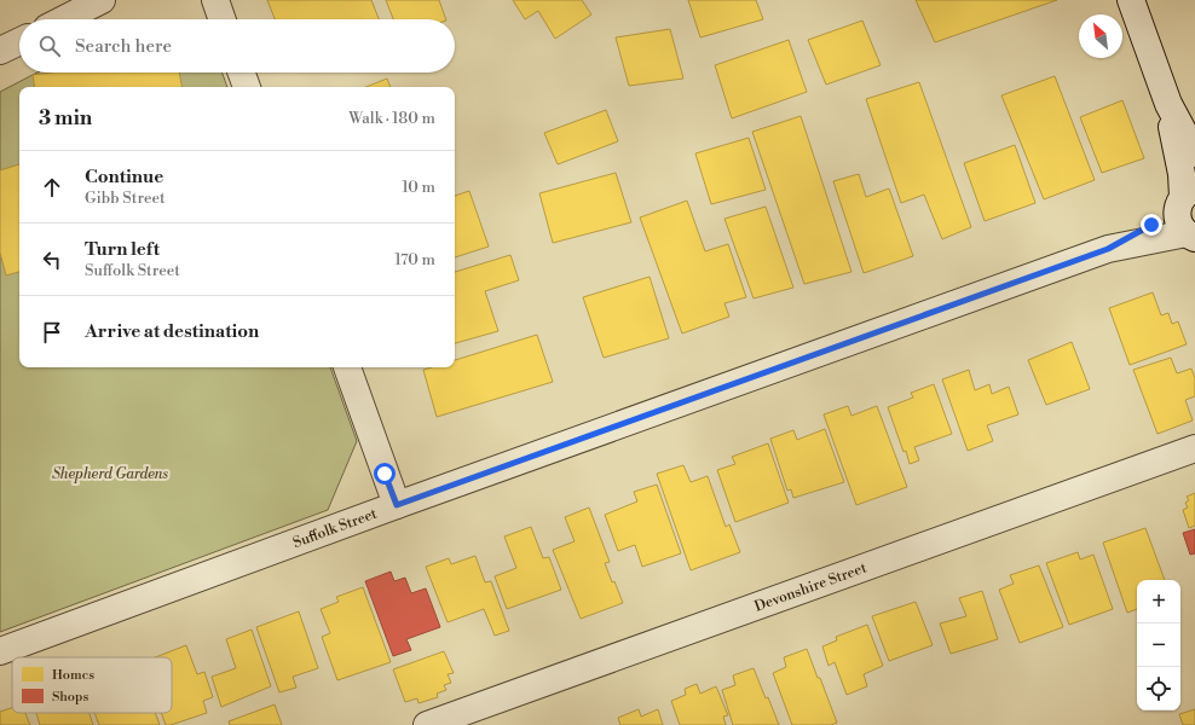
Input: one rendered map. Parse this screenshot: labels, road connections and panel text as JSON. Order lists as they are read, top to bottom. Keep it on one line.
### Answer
{"streets":{"street":["Suffolk Street","Devonshire Street"]},"parks":["Shepherd Gardens"],"legend":["Homes","Shops"],"north":"top left","page":{"search":"Search here","heading":["3 min","Walk · 180 m"],"list":[["Continue","Gibb Street","10 m"],["Turn left","Suffolk Street","170 m"],"Arrive at destination"],"map_buttons":["+","−"]}}
